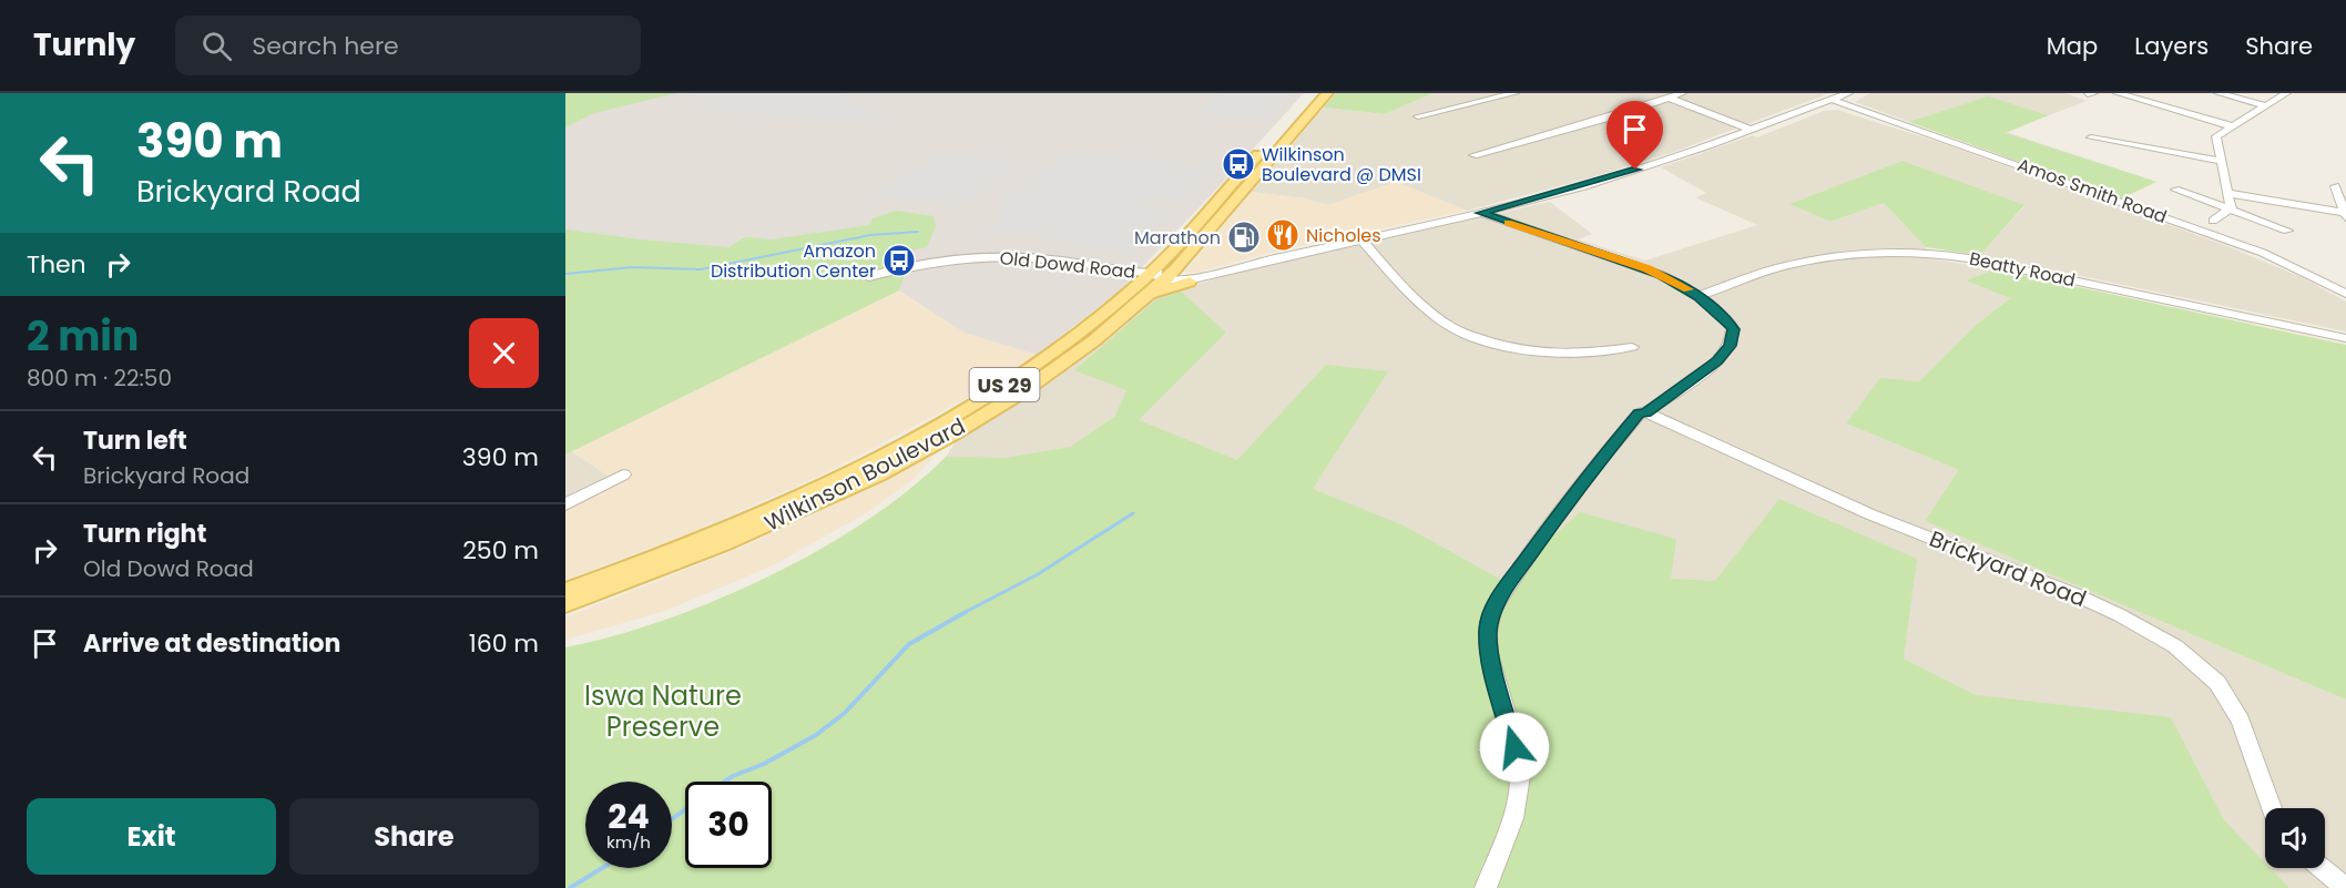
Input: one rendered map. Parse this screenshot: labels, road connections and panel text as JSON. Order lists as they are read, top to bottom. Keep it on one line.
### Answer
{"streets":{"main road":["US 29","Wilkinson Boulevard"],"street":["Amos Smith Road","Old Dowd Road","Beatty Road","Brickyard Road"]},"crossings":[["Amos Smith Road","Old Dowd Road"],["Old Dowd Road","Wilkinson Boulevard"]],"parks":["Iswa Nature Preserve"],"places":{"bus stop":["Wilkinson Boulevard @ DMSI","Amazon Distribution Center"],"restaurant":["Nicholes"],"fuel station":["Marathon"]},"page":{"header":"Turnly","search":"Search here","nav":["Map","Layers","Share"],"turn":["390 m","Brickyard Road"],"then":"Then","heading":["2 min","800 m · 22:50"],"list":[{"name":"Turn left","note":"Brickyard Road","value":"390 m"},{"name":"Turn right","note":"Old Dowd Road","value":"250 m"},{"name":"Arrive at destination","value":"160 m"}],"speed":"24 km/h","limit":"30","buttons":["Exit","Share"]}}
